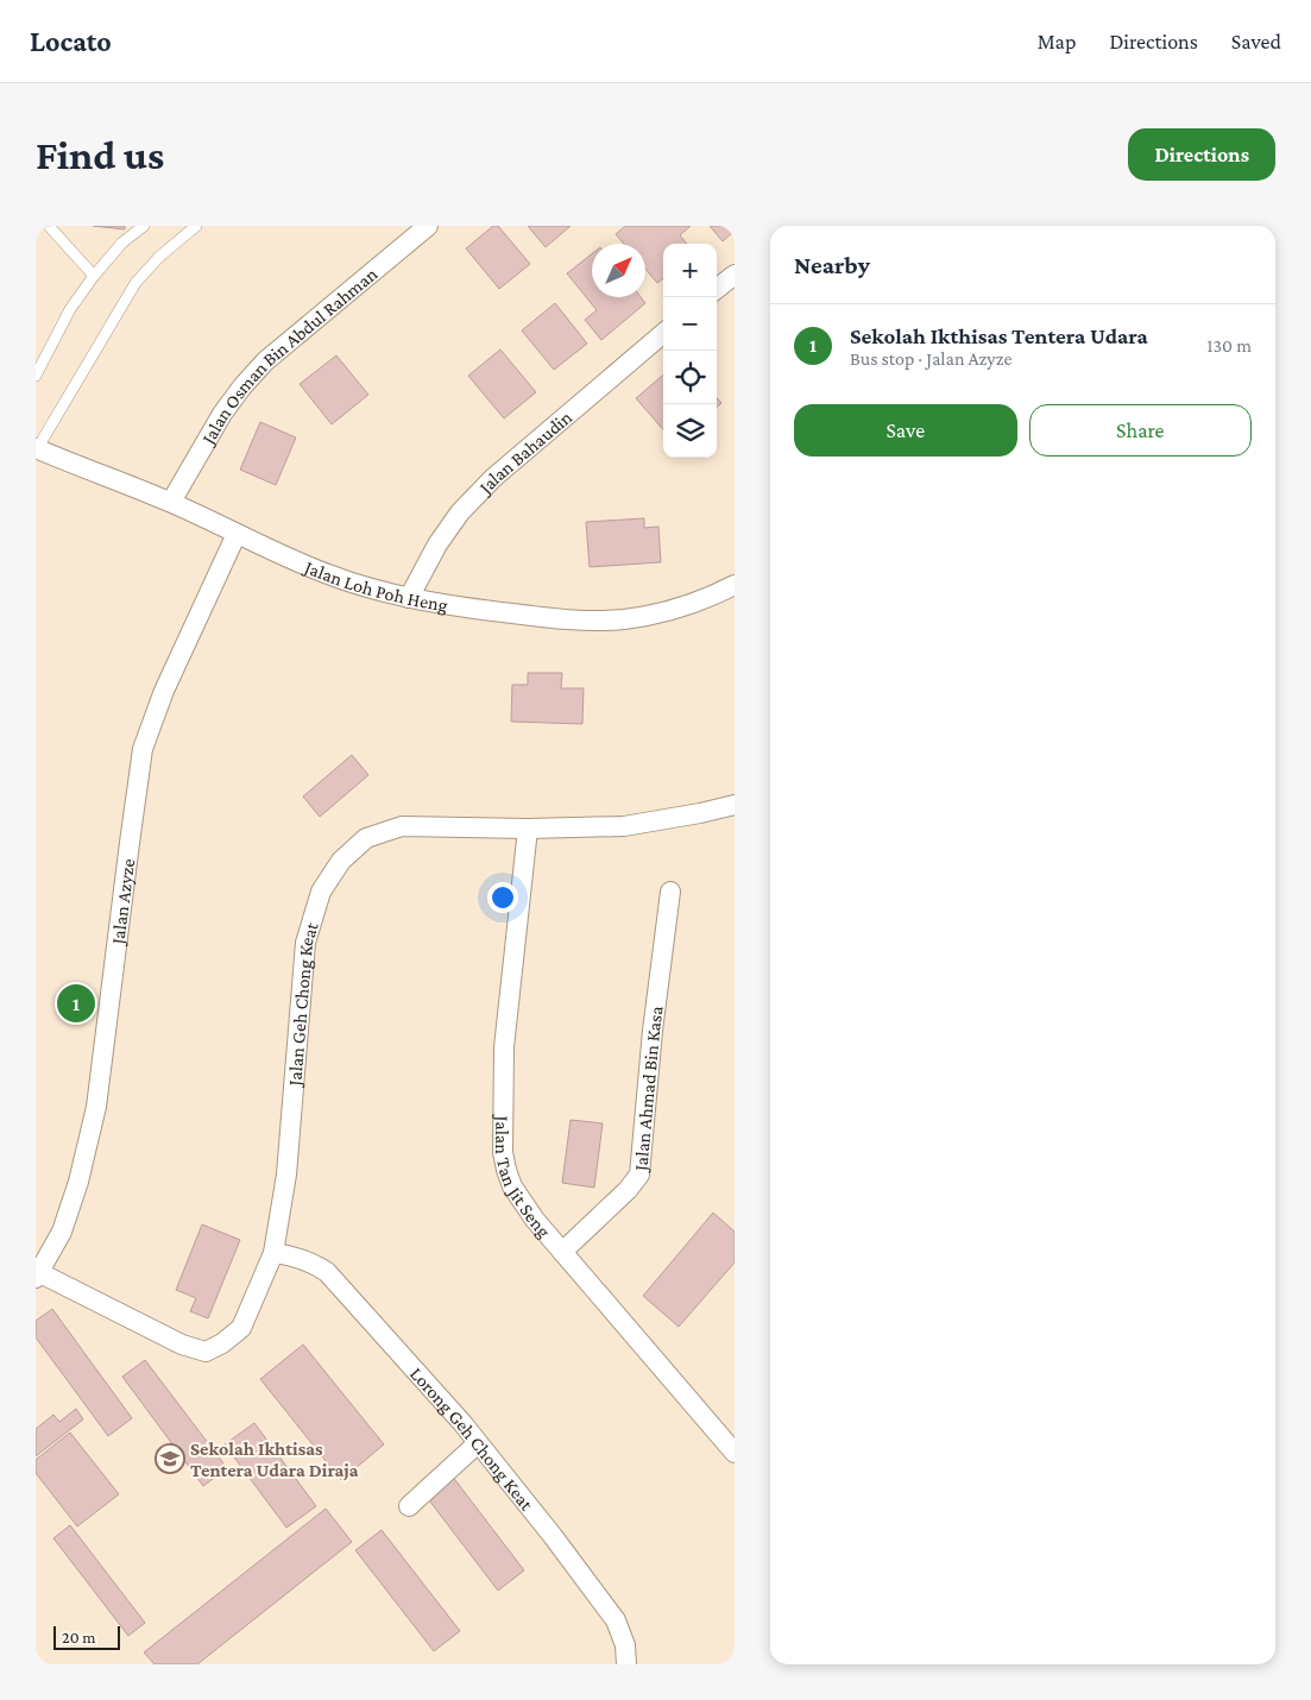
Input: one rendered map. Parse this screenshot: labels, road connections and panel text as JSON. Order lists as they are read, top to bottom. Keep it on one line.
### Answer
{"streets":{"street":["Jalan Osman Bin Abdul Rahman","Jalan Bahaudin","Jalan Loh Poh Heng","Jalan Azyze","Jalan Geh Chong Keat","Jalan Ahmad Bin Kasa","Jalan Tan Jit Seng","Lorong Geh Chong Keat"]},"crossings":[["Jalan Osman Bin Abdul Rahman","Jalan Loh Poh Heng"],["Jalan Bahaudin","Jalan Loh Poh Heng"],["Jalan Loh Poh Heng","Jalan Azyze"],["Jalan Azyze","Jalan Geh Chong Keat"],["Jalan Geh Chong Keat","Jalan Tan Jit Seng"],["Jalan Geh Chong Keat","Lorong Geh Chong Keat"],["Jalan Ahmad Bin Kasa","Jalan Tan Jit Seng"]],"places":{"school or university":["Sekolah Ikhtisas Tentera Udara Diraja"]},"scale_bar":"20 m","north":"top right","page":{"header":"Locato","nav":["Map","Directions","Saved"],"buttons":["Directions",["Save","Share"]],"title":"Find us","heading":"Nearby","map_buttons":["+","−"],"list":[{"mark":"1","name":"Sekolah Ikthisas Tentera Udara","note":"Bus stop · Jalan Azyze","value":"130 m"}],"pins":"1","scale":"20 m"}}
